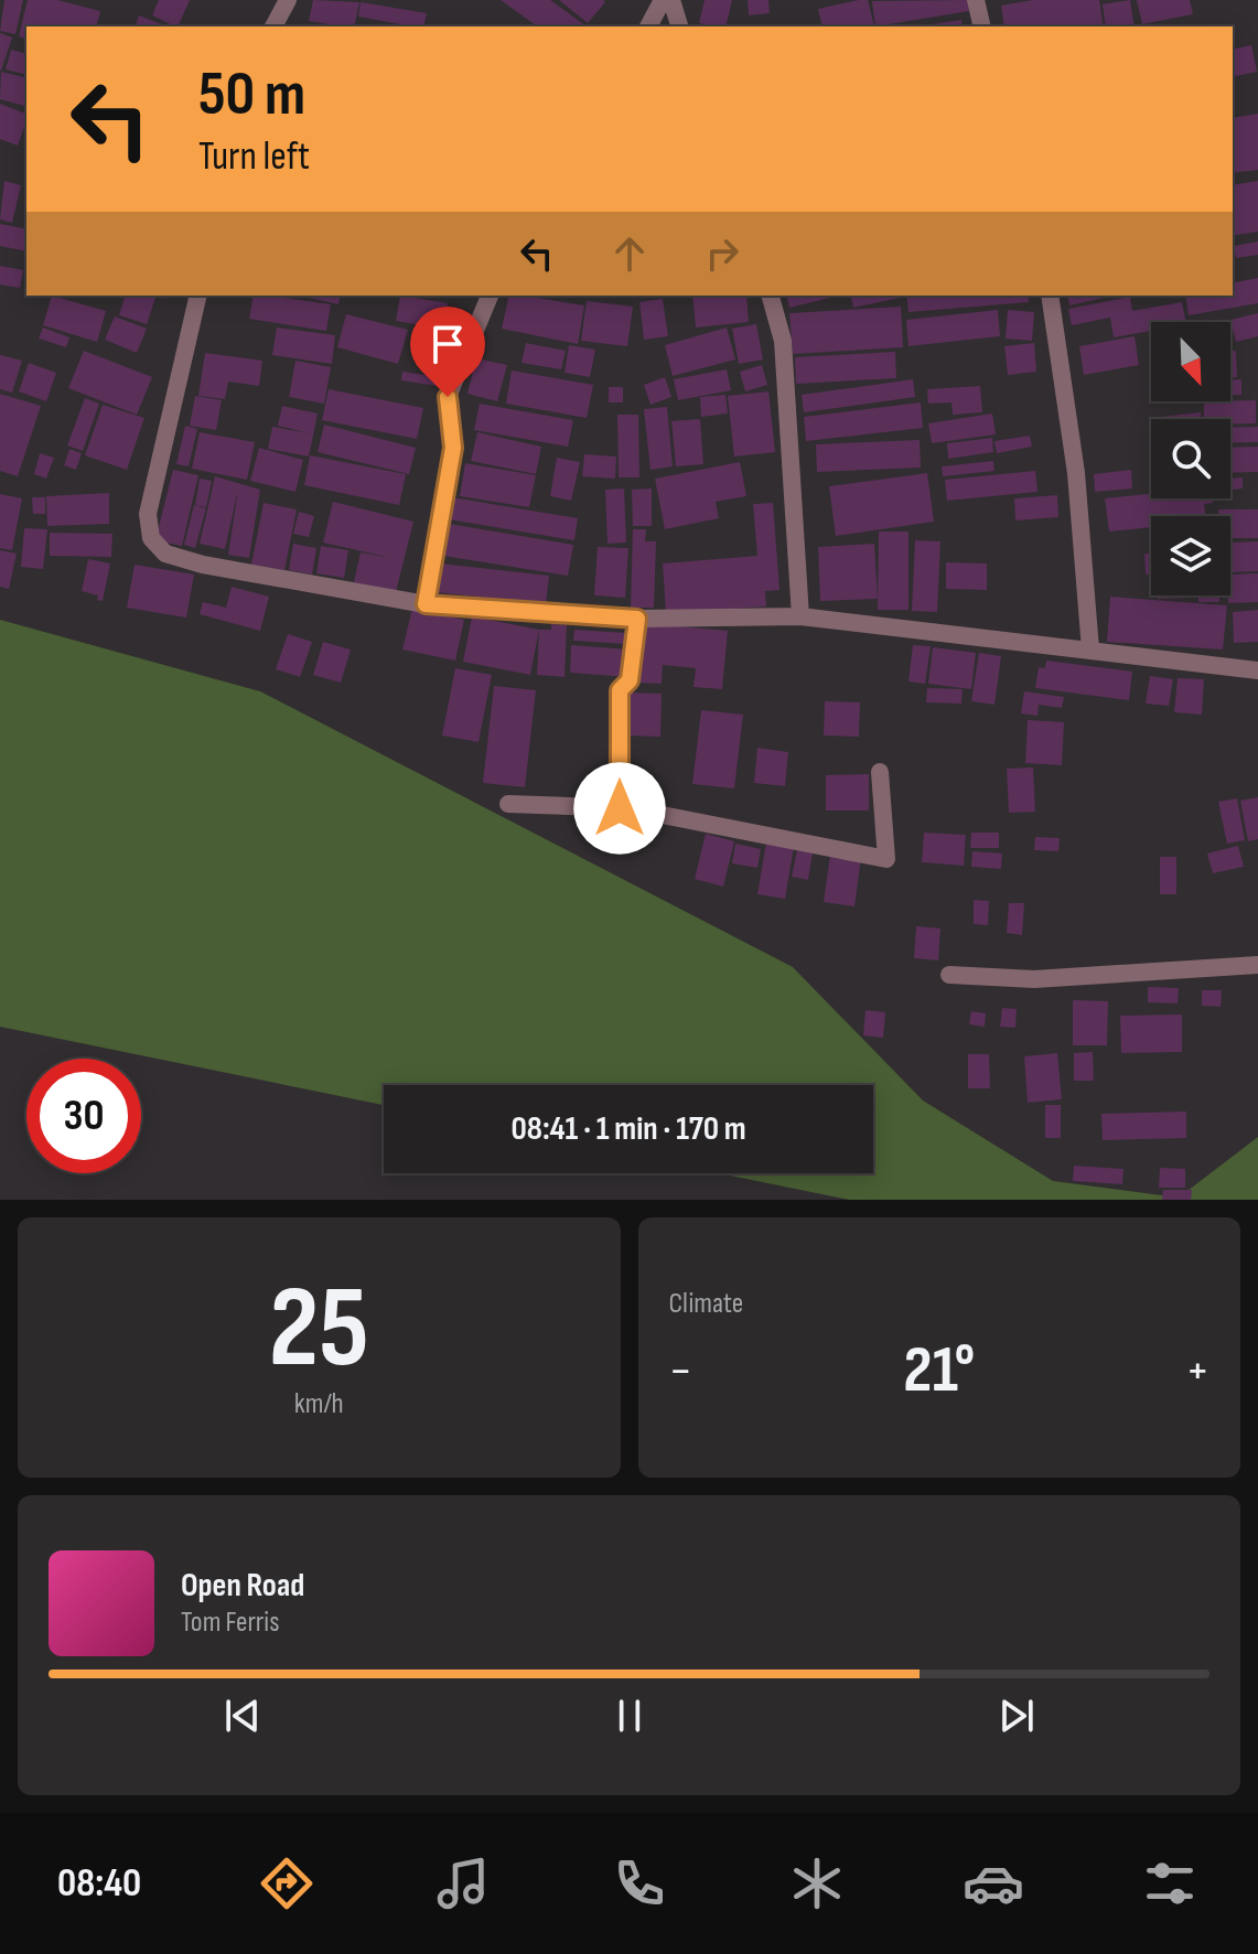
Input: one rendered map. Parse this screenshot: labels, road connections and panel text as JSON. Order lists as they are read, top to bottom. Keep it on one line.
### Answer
{"north":"bottom right","page":{"turn":["50 m","Turn left"],"limit":"30","trip":"08:41 · 1 min · 170 m","tile":[["25","km/h"],"Climate"],"heat":["−","21°","+"],"song":["Open Road","Tom Ferris"],"tabs":"08:40"}}
